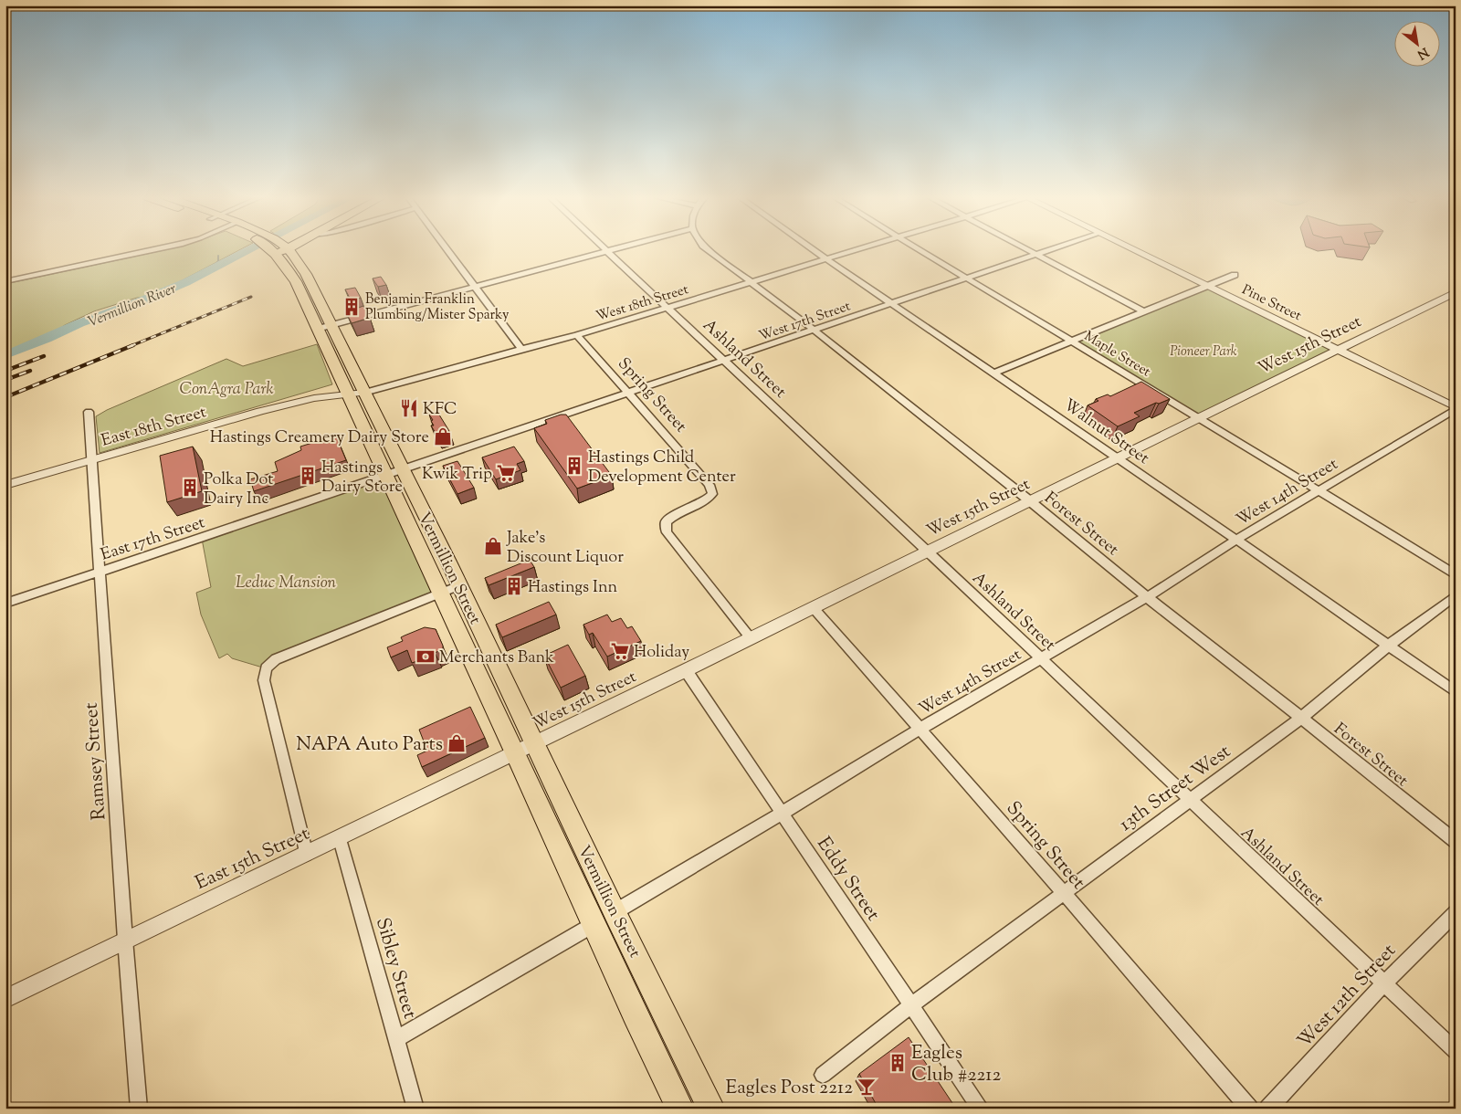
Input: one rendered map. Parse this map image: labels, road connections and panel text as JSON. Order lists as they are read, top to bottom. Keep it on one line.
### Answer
{"streets":{"highway":["Vermillion Street"],"street":["West 18th Street","Pine Street","West 17th Street","West 15th Street","Maple Street","Ashland Street","Spring Street","East 18th Street","Walnut Street","West 14th Street","Forest Street","East 17th Street","Ramsey Street","13th Street West","East 15th Street","Eddy Street","Sibley Street","West 12th Street"]},"crossings":[["West 18th Street","Ashland Street"],["West 18th Street","Spring Street"],["West 18th Street","East 18th Street"],["West 18th Street","Walnut Street"],["West 18th Street","Forest Street"],["West 18th Street","Vermillion Street"],["Pine Street","West 15th Street"],["Pine Street","West 14th Street"],["West 17th Street","Maple Street"],["West 17th Street","Ashland Street"],["West 17th Street","Spring Street"],["West 17th Street","Walnut Street"],["West 17th Street","Forest Street"],["West 17th Street","East 17th Street"],["West 17th Street","Vermillion Street"],["West 15th Street","Maple Street"],["West 15th Street","Ashland Street"],["West 15th Street","Spring Street"],["West 15th Street","Walnut Street"],["West 15th Street","Forest Street"],["West 15th Street","Vermillion Street"],["West 15th Street","East 15th Street"],["West 15th Street","Eddy Street"],["Maple Street","West 14th Street"],["Ashland Street","West 14th Street"],["Ashland Street","13th Street West"],["Ashland Street","West 12th Street"],["Spring Street","West 14th Street"],["Spring Street","13th Street West"],["East 18th Street","Vermillion Street"],["East 18th Street","Ramsey Street"],["Walnut Street","West 14th Street"],["Walnut Street","13th Street West"],["West 14th Street","Forest Street"],["West 14th Street","Vermillion Street"],["West 14th Street","Eddy Street"],["West 14th Street","Sibley Street"],["Forest Street","13th Street West"],["East 17th Street","Vermillion Street"],["East 17th Street","Ramsey Street"],["Vermillion Street","East 15th Street"],["Ramsey Street","East 15th Street"],["13th Street West","Eddy Street"],["East 15th Street","Sibley Street"]],"water":["Vermillion River"],"parks":["Pioneer Park","ConAgra Park","Leduc Mansion"],"places":{"building":["Benjamin Franklin Plumbing/Mister Sparky","Hastings Child Development Center","Hastings Dairy Store","Polka Dot Dairy Inc","Hastings Inn","Eagles Club #2212"],"restaurant":["KFC"],"shop":["Hastings Creamery Dairy Store","Jake's Discount Liquor","NAPA Auto Parts"],"supermarket":["Kwik Trip","Holiday"],"bank":["Merchants Bank"],"bar":["Eagles Post 2212"]},"north":"bottom right"}
